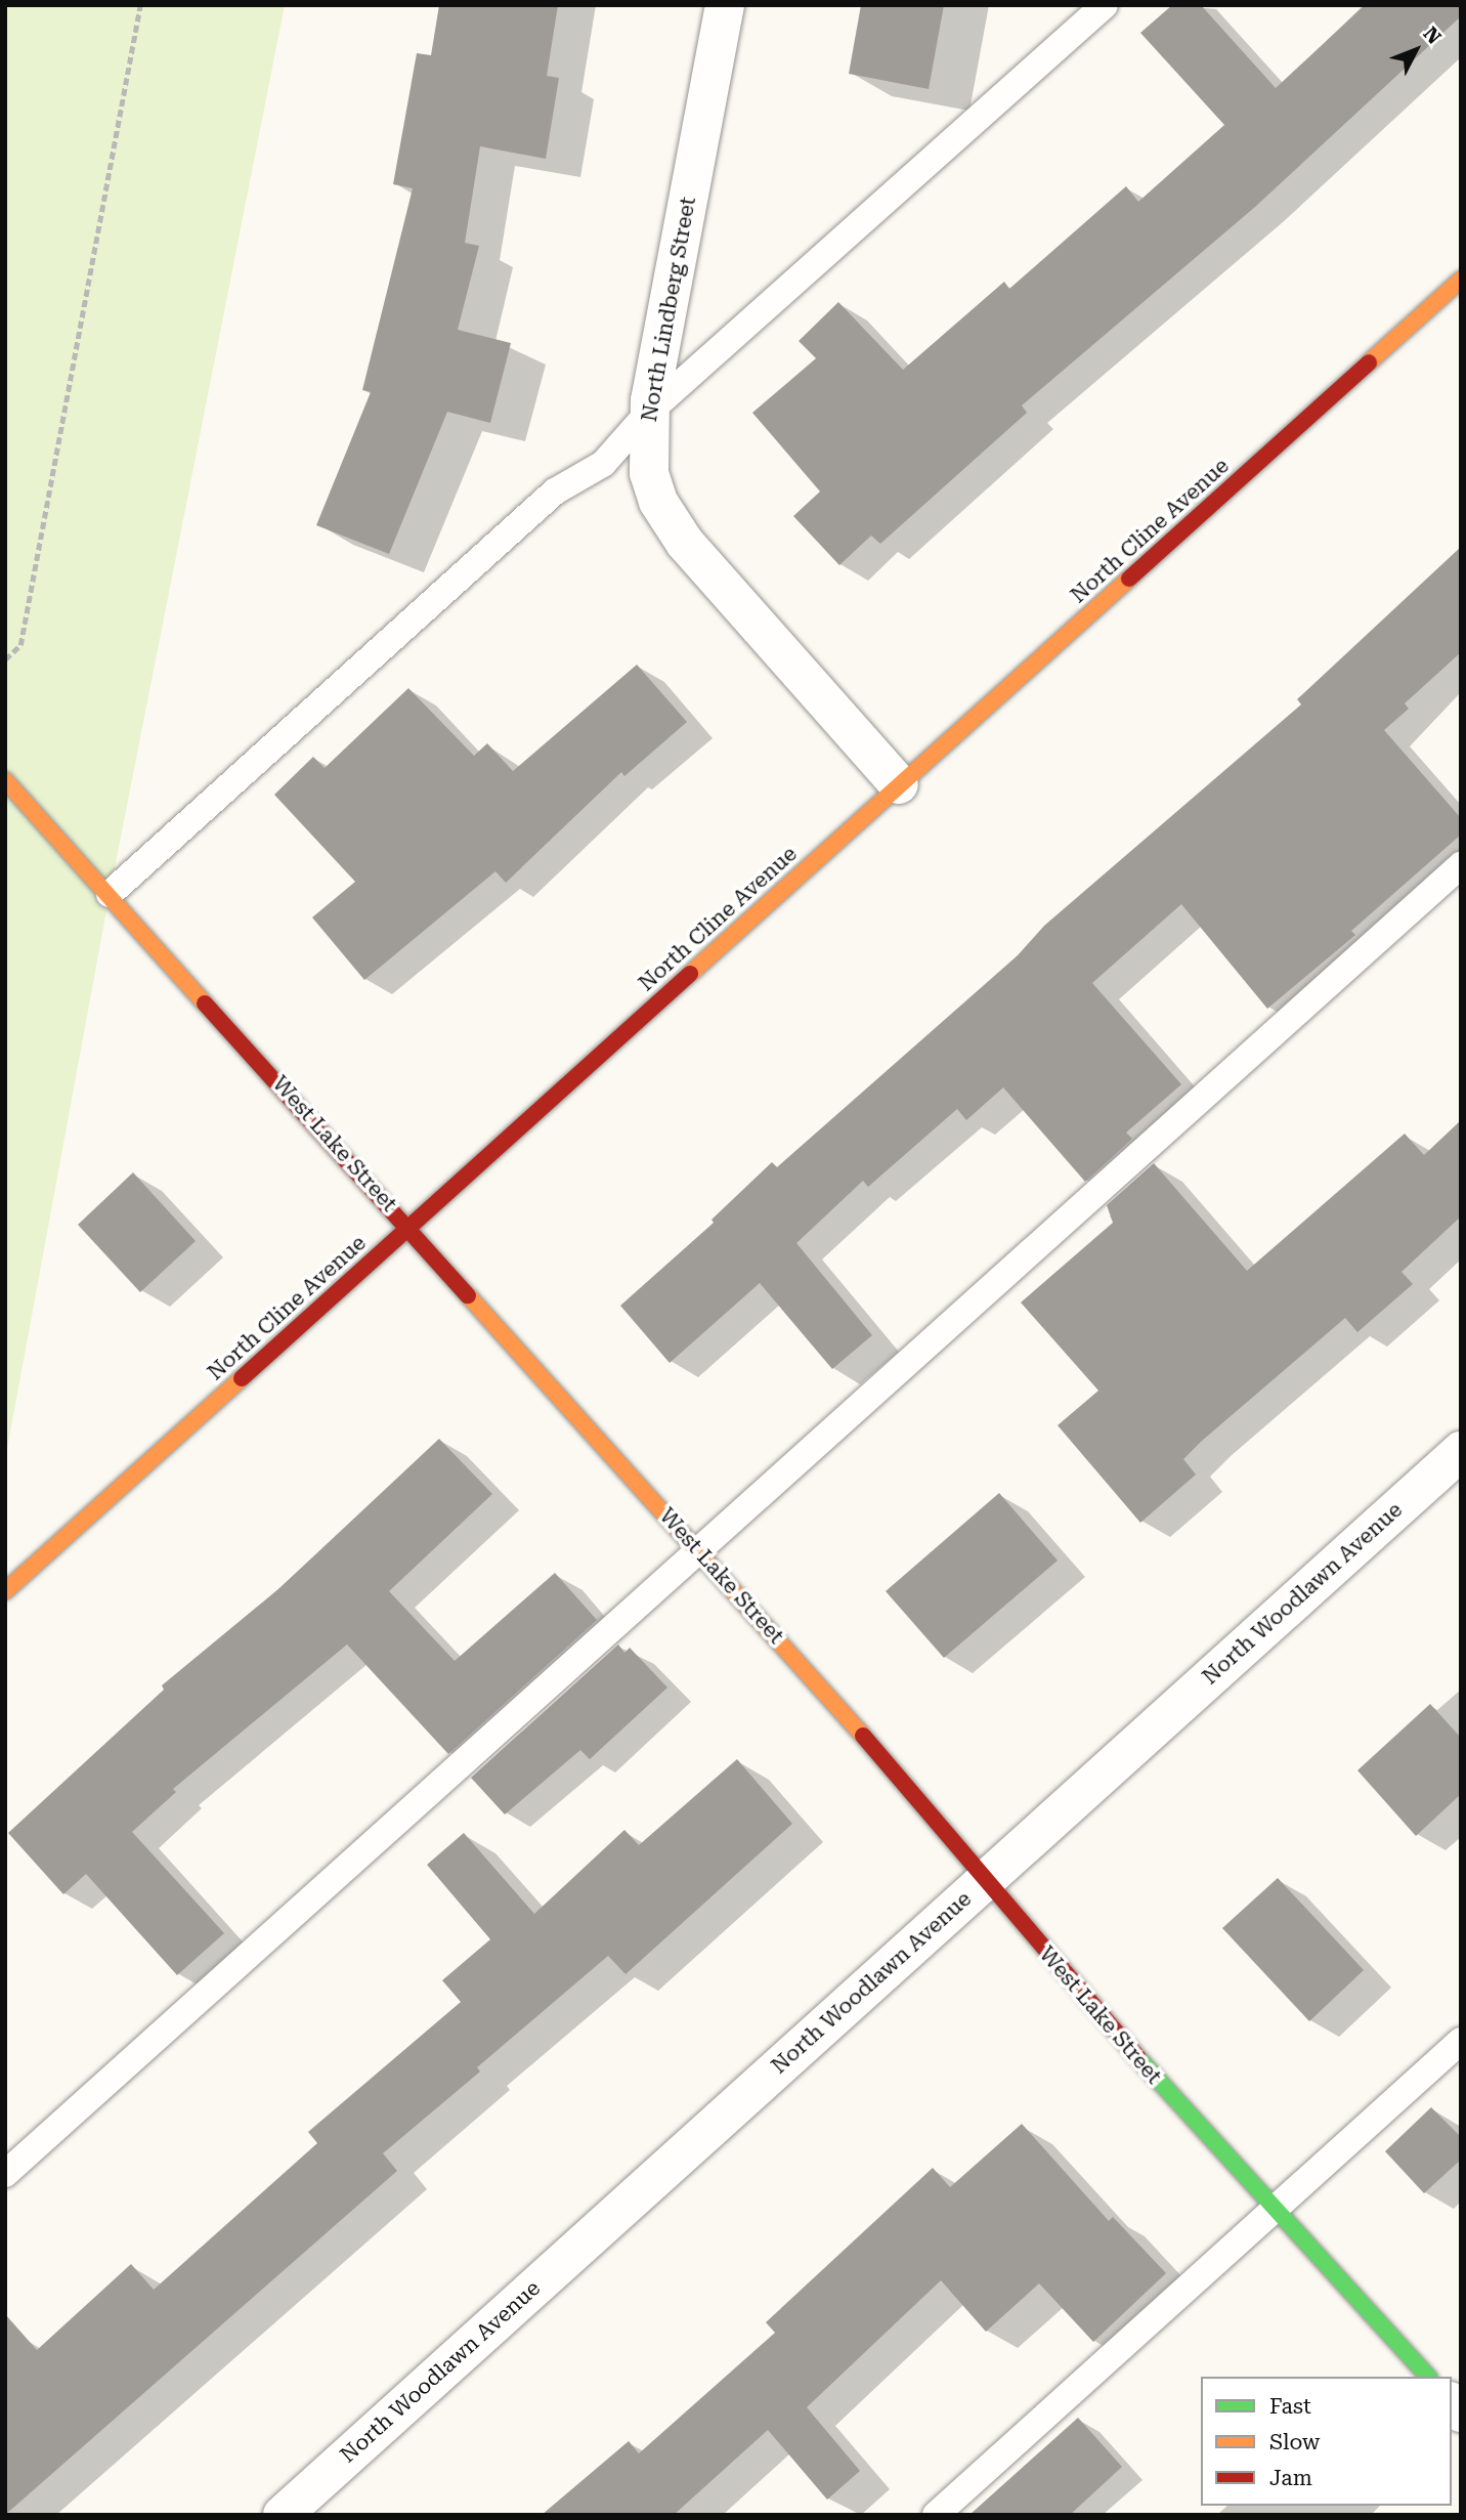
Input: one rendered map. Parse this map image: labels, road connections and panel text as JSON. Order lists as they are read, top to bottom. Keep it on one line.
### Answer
{"streets":{"street":["North Lindberg Street","North Cline Avenue","West Lake Street","North Woodlawn Avenue"]},"crossings":[["North Lindberg Street","North Cline Avenue"],["North Cline Avenue","West Lake Street"],["West Lake Street","North Woodlawn Avenue"]],"legend":["Fast","Slow","Jam"],"north":"top right"}
